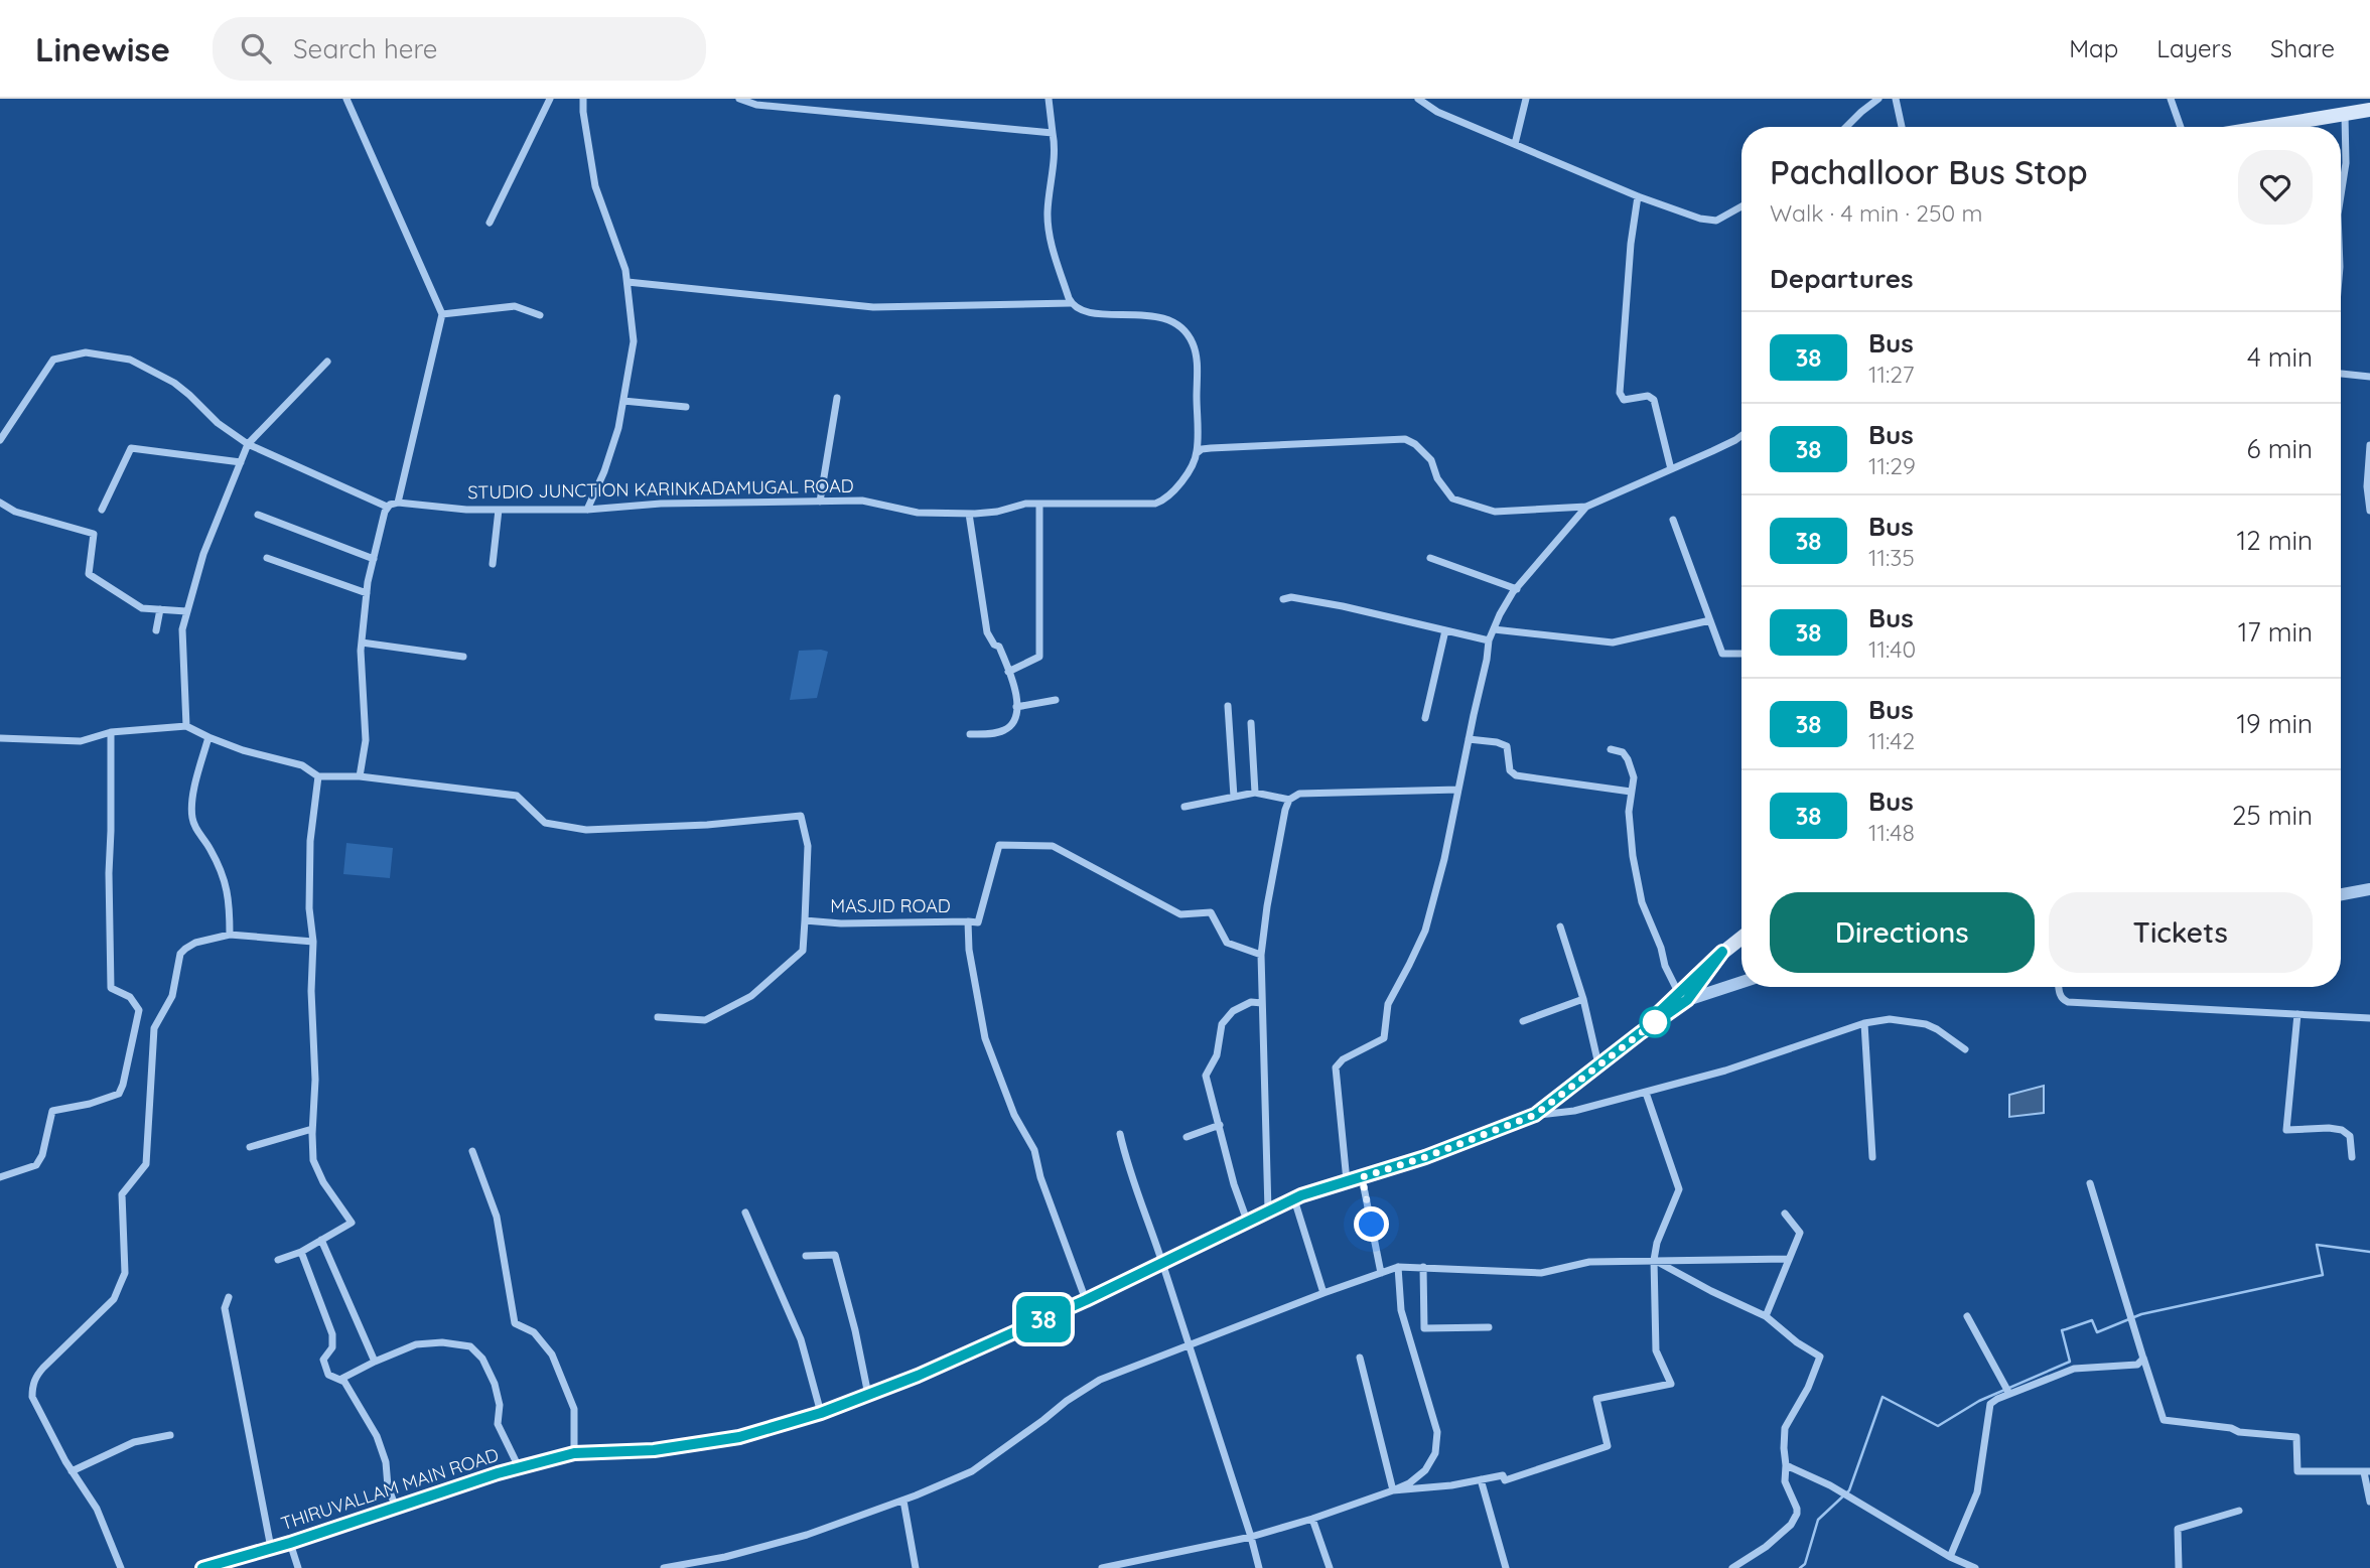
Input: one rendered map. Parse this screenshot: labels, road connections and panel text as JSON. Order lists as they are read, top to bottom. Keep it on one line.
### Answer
{"streets":{"main road":["THIRUVALLAM MAIN ROAD"],"street":["STUDIO JUNCTION KARINKADAMUGAL ROAD","MASJID ROAD"]},"crossings":[["MASJID ROAD","THIRUVALLAM MAIN ROAD"]],"lines":["bus line 38"],"page":{"header":"Linewise","search":"Search here","nav":["Map","Layers","Share"],"on_map":"38","heading":[["Pachalloor Bus Stop","Walk · 4 min · 250 m"],"Departures"],"list":[{"mark":"38","name":"Bus","note":"11:27","value":"4 min"},{"mark":"38","name":"Bus","note":"11:29","value":"6 min"},{"mark":"38","name":"Bus","note":"11:35","value":"12 min"},{"mark":"38","name":"Bus","note":"11:40","value":"17 min"},{"mark":"38","name":"Bus","note":"11:42","value":"19 min"},{"mark":"38","name":"Bus","note":"11:48","value":"25 min"}],"buttons":["Directions","Tickets"]}}
